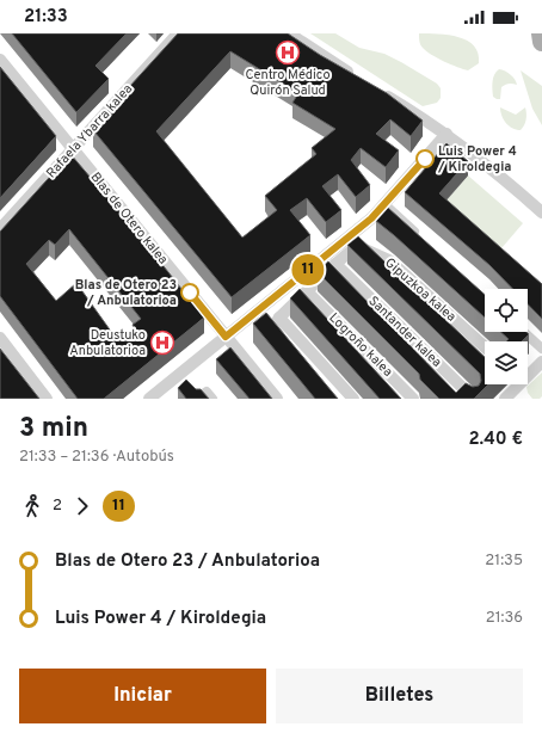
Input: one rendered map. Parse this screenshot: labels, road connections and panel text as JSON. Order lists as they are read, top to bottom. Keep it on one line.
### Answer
{"streets":{"street":["Rafaela Ybarra kalea","Blas de Otero kalea","Gipuzkoa kalea","Santander kalea","Logroño kalea"]},"crossings":[["Rafaela Ybarra kalea","Blas de Otero kalea"],["Gipuzkoa kalea","Santander kalea"],["Gipuzkoa kalea","Logroño kalea"]],"places":{"hospital":["Centro Médico Quirón Salud","Deustuko Anbulatorioa"],"other":["Luis Power 4 / Kiroldegia","Blas de Otero 23 / Anbulatorioa"]},"lines":["bus line 11"],"page":{"status":"21:33","on_map":"11","heading":["3 min","21:33 – 21:36 · Autobús","2.40 €"],"legs":["2","11"],"list":[{"name":"Blas de Otero 23 / Anbulatorioa","value":"21:35"},{"name":"Luis Power 4 / Kiroldegia","value":"21:36"}],"buttons":["Iniciar","Billetes"]}}
